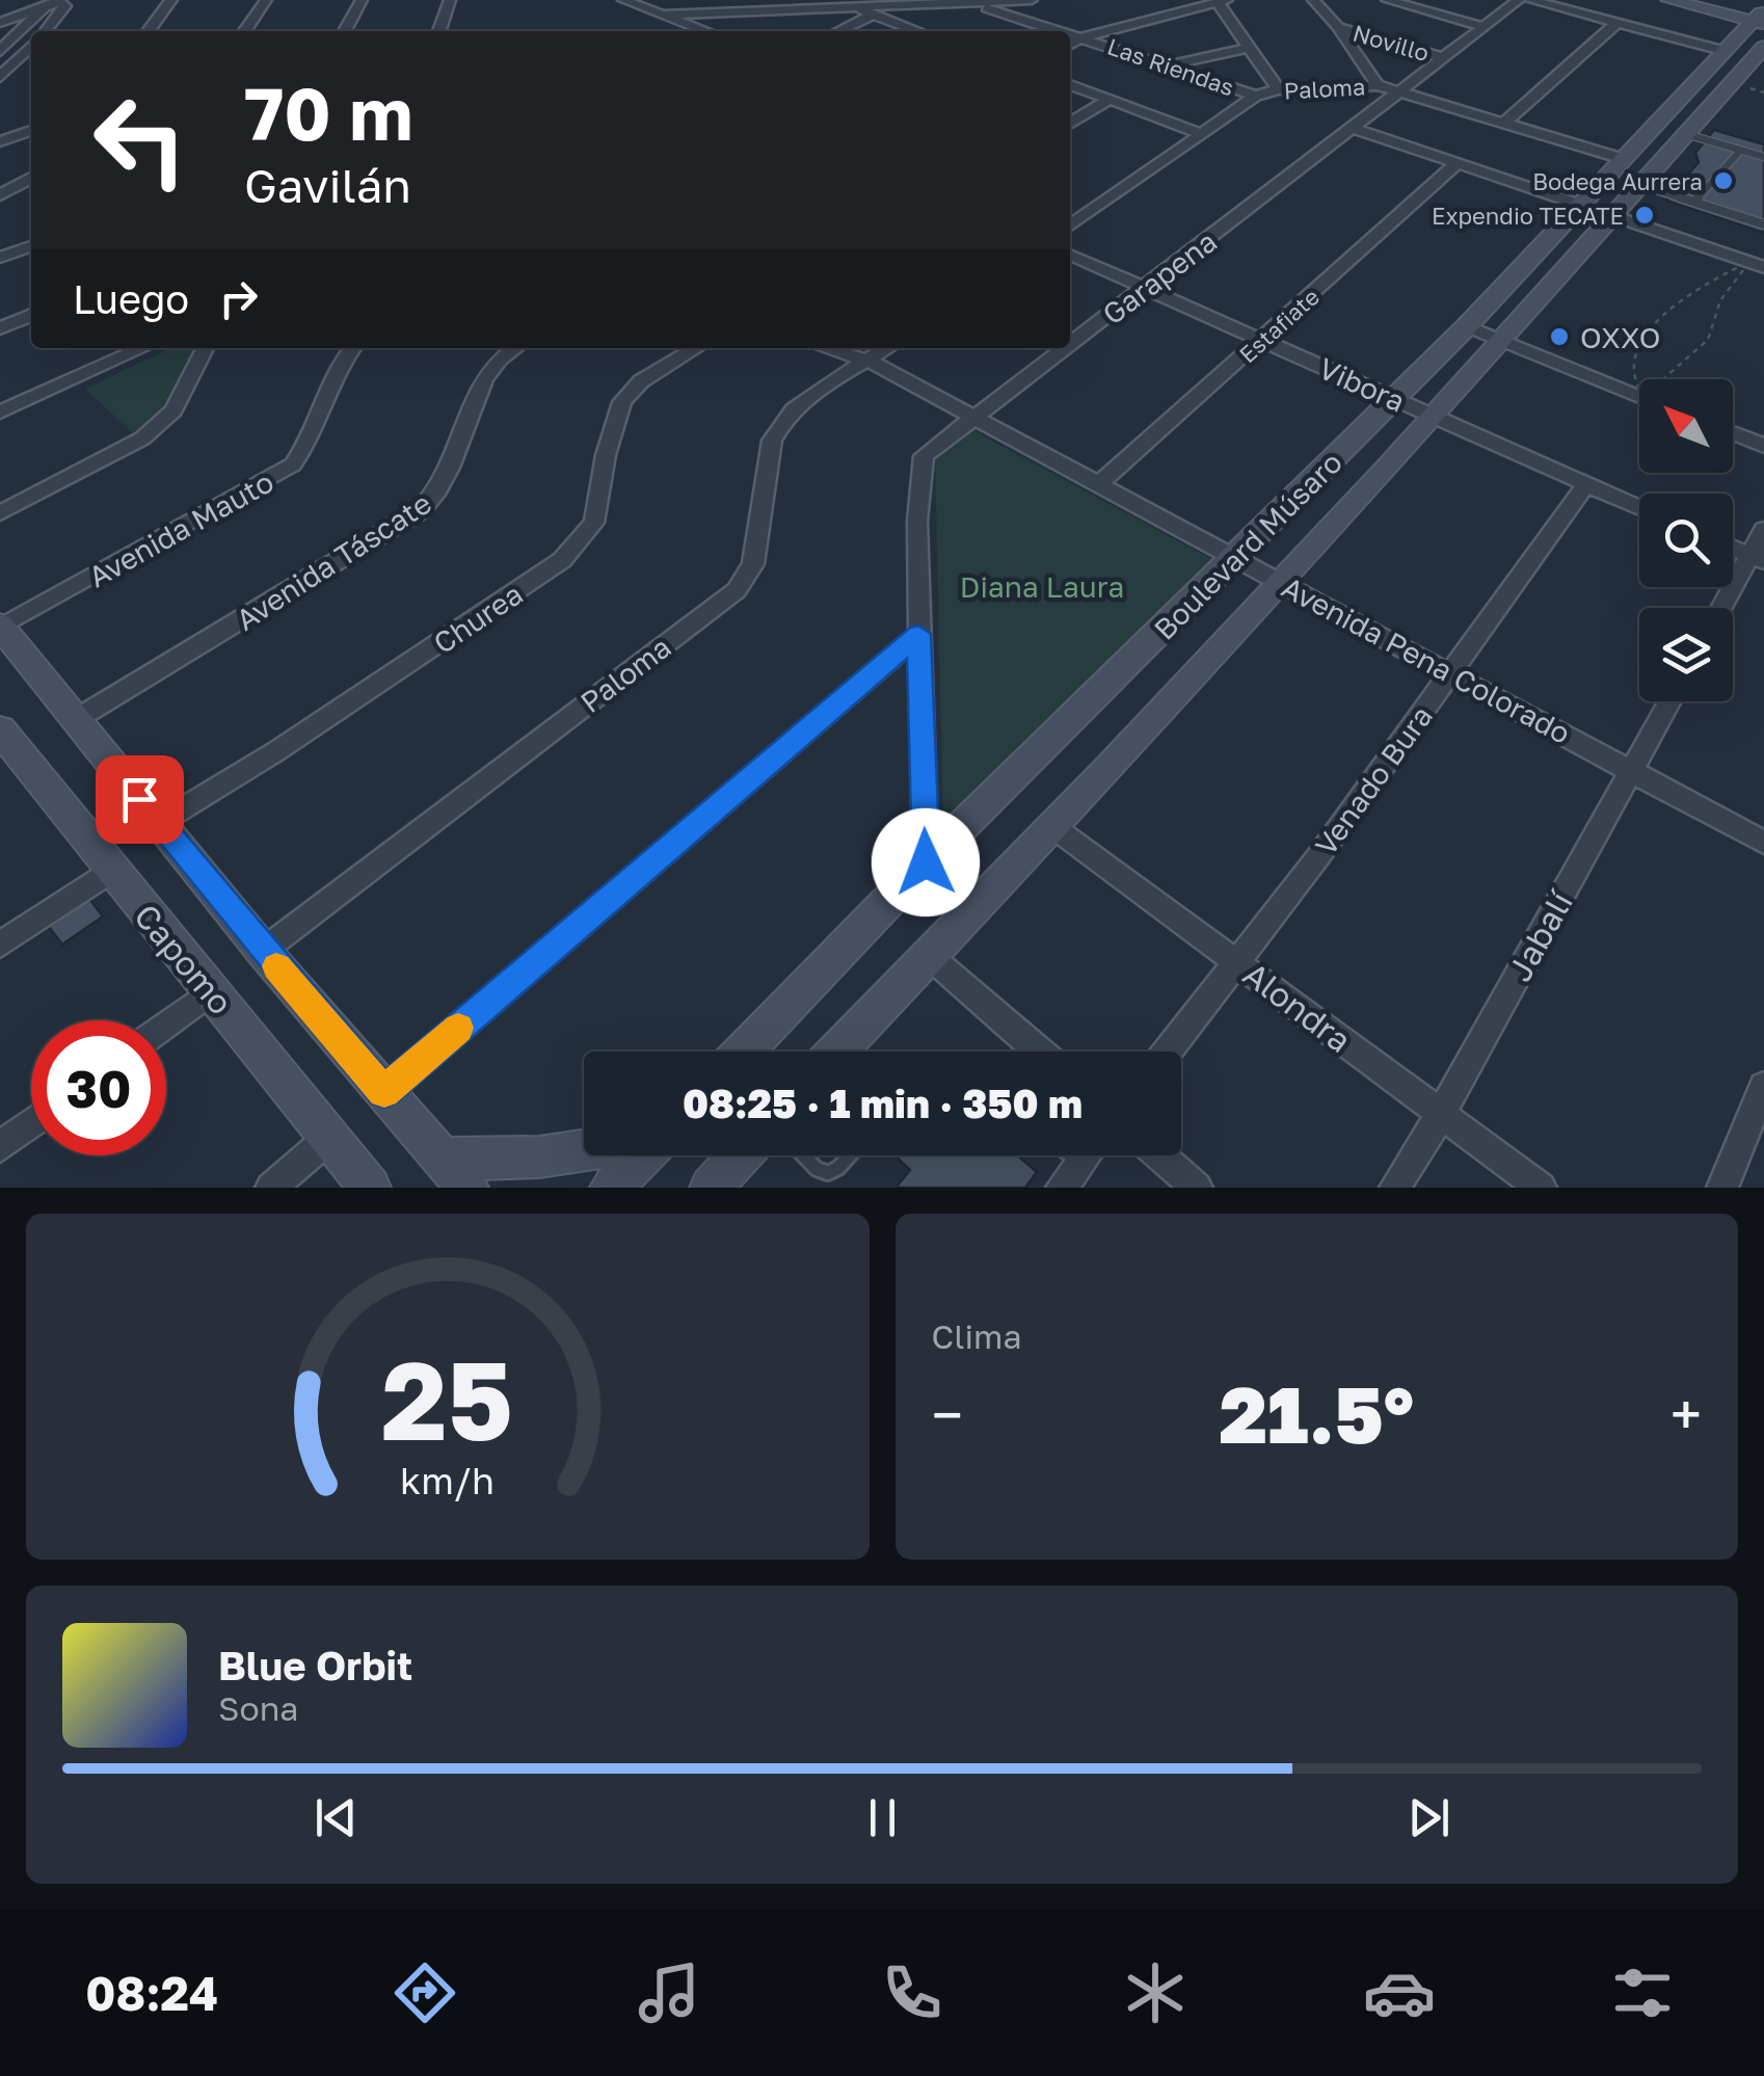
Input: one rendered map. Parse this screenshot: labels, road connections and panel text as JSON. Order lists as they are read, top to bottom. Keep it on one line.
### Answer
{"streets":{"street":["Novillo","Las Riendas","Paloma","Garapena","Estafiate","Vibora","Avenida Mauto","Boulevard Músaro","Avenida Táscate","Churea","Avenida Pena Colorado","Venado Bura","Jabalí","Capomo","Alondra"]},"crossings":[["Novillo","Garapena"],["Las Riendas","Paloma"],["Paloma","Garapena"],["Paloma","Avenida Pena Colorado"],["Garapena","Vibora"],["Garapena","Boulevard Músaro"],["Garapena","Avenida Pena Colorado"],["Estafiate","Vibora"],["Estafiate","Avenida Pena Colorado"],["Vibora","Boulevard Músaro"],["Vibora","Venado Bura"],["Boulevard Músaro","Avenida Pena Colorado"],["Boulevard Músaro","Alondra"],["Avenida Pena Colorado","Venado Bura"],["Avenida Pena Colorado","Jabalí"],["Venado Bura","Alondra"],["Jabalí","Alondra"]],"parks":["Diana Laura"],"places":["Bodega Aurrera","Expendio TECATE","OXXO"],"north":"top left","page":{"turn":["70 m","Gavilán"],"then":"Luego","limit":"30","trip":"08:25 · 1 min · 350 m","tile":"Clima","heat":["−","21.5°","+"],"song":["Blue Orbit","Sona"],"tabs":"08:24","gauge":["25","km/h"]}}
